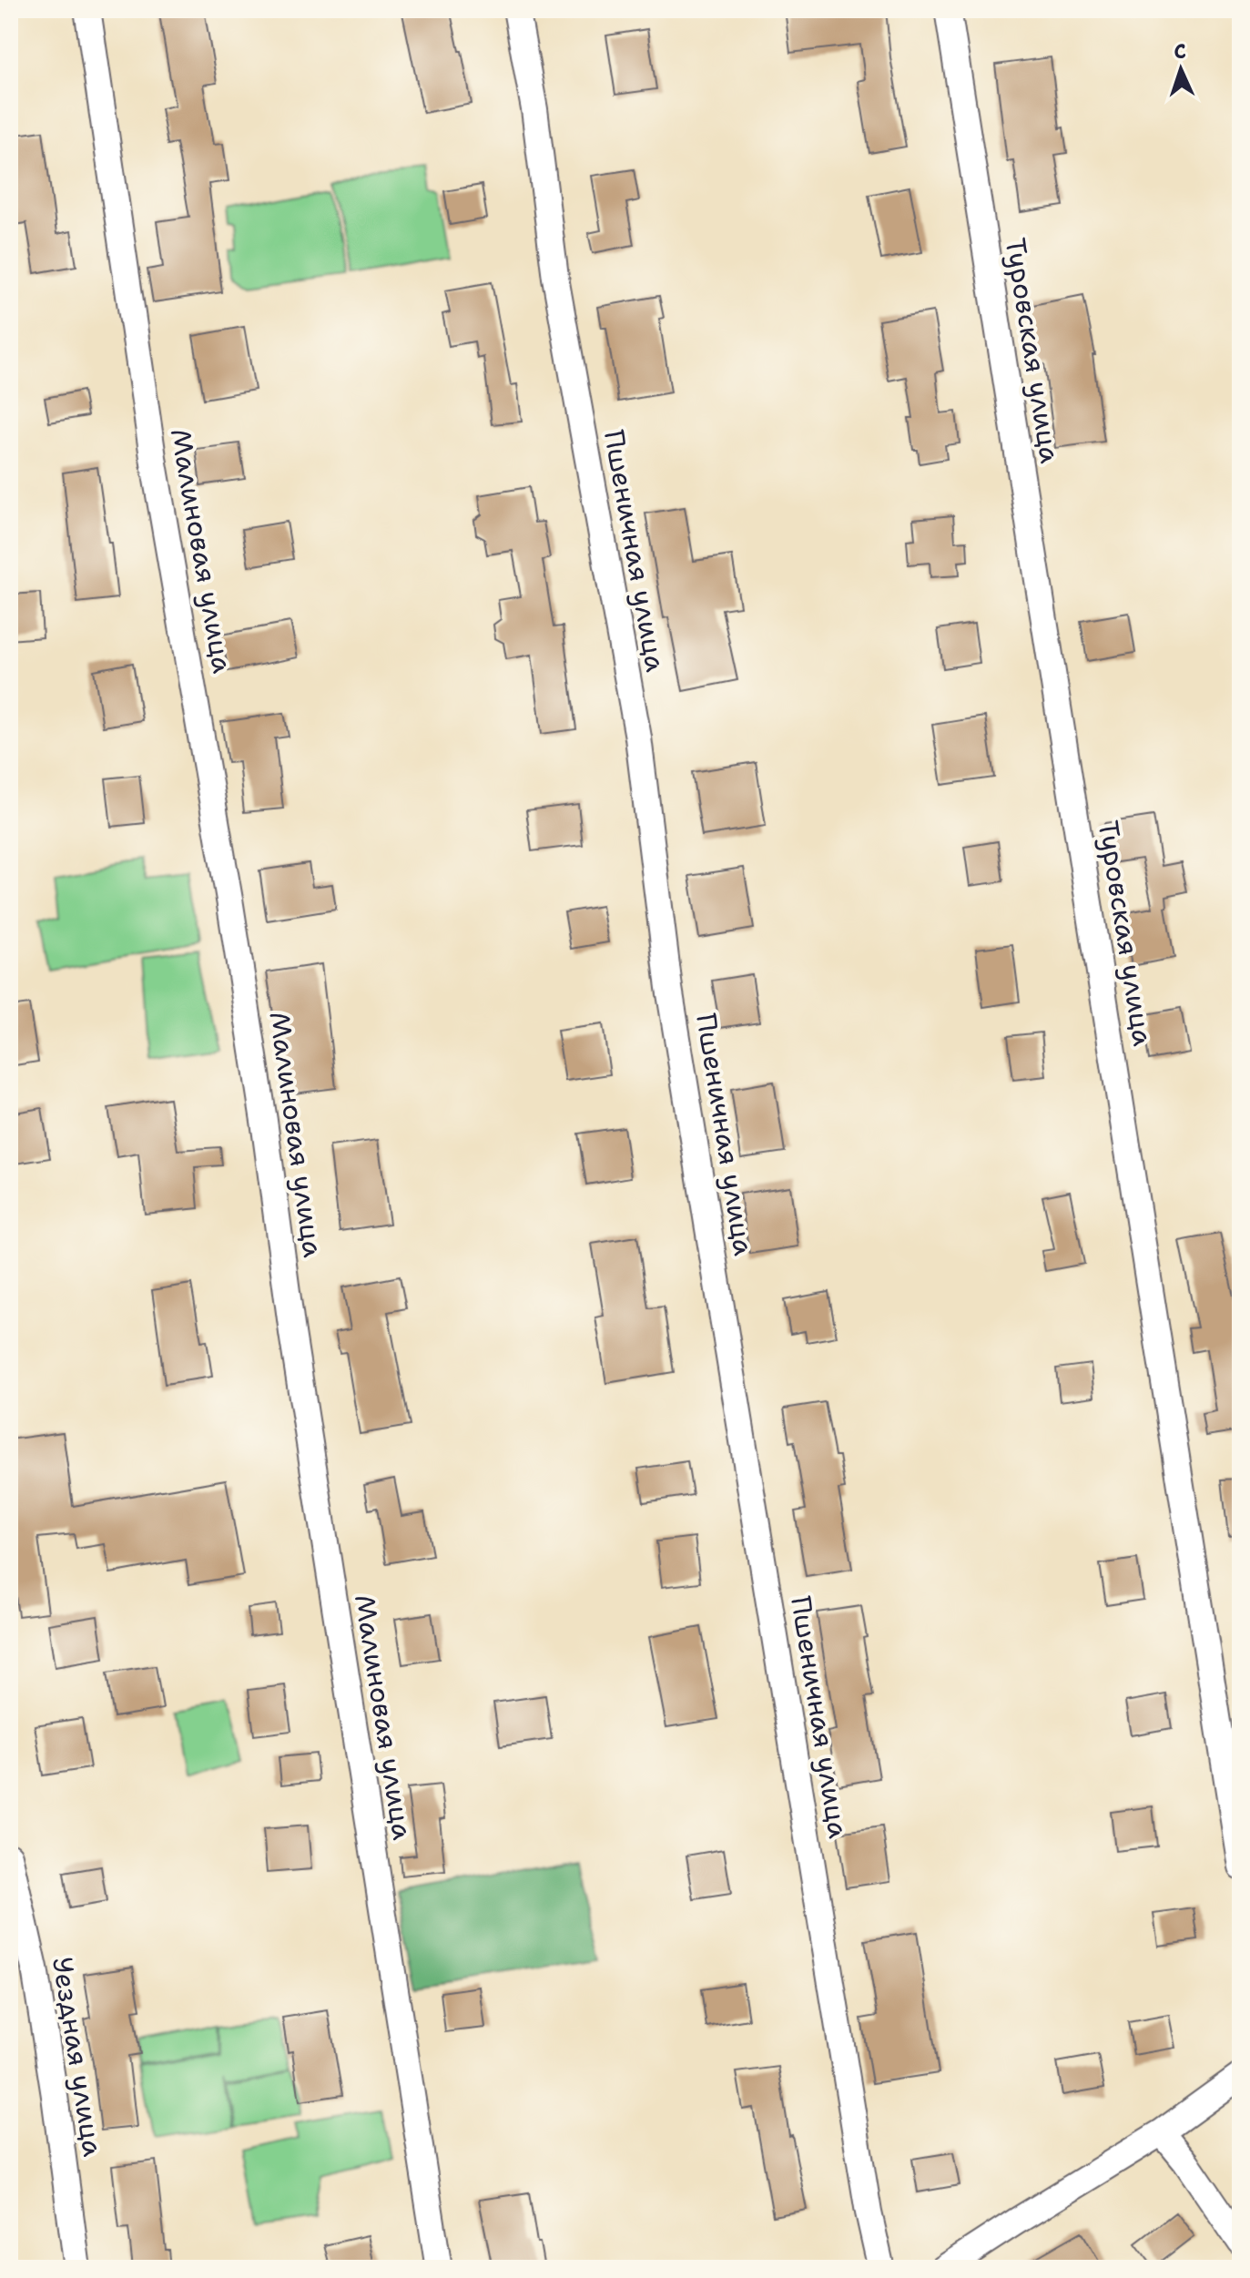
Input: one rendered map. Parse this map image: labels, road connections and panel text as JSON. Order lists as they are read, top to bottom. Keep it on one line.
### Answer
{"streets":{"street":["Туровская улица","Малиновая улица","Пшеничная улица","Уездная улица"]},"north":"top"}
